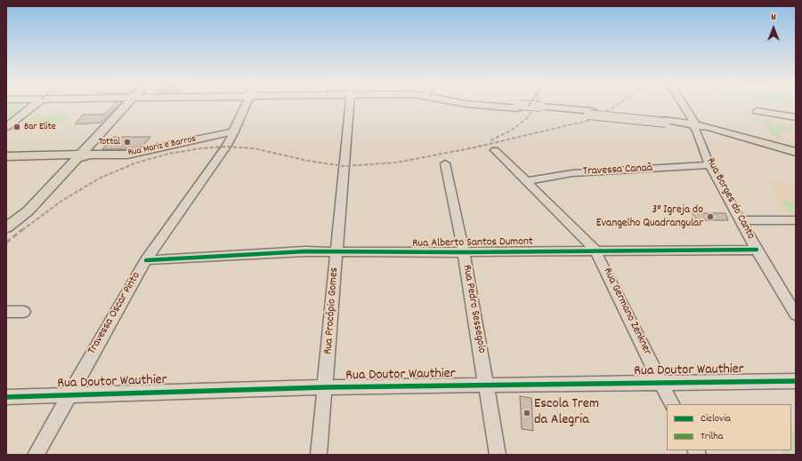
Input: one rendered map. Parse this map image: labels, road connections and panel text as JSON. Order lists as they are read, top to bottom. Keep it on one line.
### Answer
{"streets":{"main road":["Rua Mariz e Barros","Rua Borges do Canto"],"street":["Travessa Canaã","Rua Alberto Santos Dumont","Rua Pedro Sessegolo","Rua Procópio Gomes","Rua Germano Zenkner","Travessa Oscar Pinto","Rua Doutor Wauthier"]},"crossings":[["Rua Mariz e Barros","Travessa Oscar Pinto"],["Travessa Canaã","Rua Borges do Canto"],["Travessa Canaã","Rua Germano Zenkner"],["Rua Borges do Canto","Rua Alberto Santos Dumont"],["Rua Alberto Santos Dumont","Rua Pedro Sessegolo"],["Rua Alberto Santos Dumont","Rua Procópio Gomes"],["Rua Alberto Santos Dumont","Rua Germano Zenkner"],["Rua Alberto Santos Dumont","Travessa Oscar Pinto"],["Rua Pedro Sessegolo","Rua Doutor Wauthier"],["Rua Procópio Gomes","Rua Doutor Wauthier"],["Rua Germano Zenkner","Rua Doutor Wauthier"],["Travessa Oscar Pinto","Rua Doutor Wauthier"]],"places":["Bar Elite","Tottal","3° Igreja do Evangelho Quadrangular","Escola Trem da Alegria"],"legend":["Ciclovia","Trilha"],"north":"top"}
